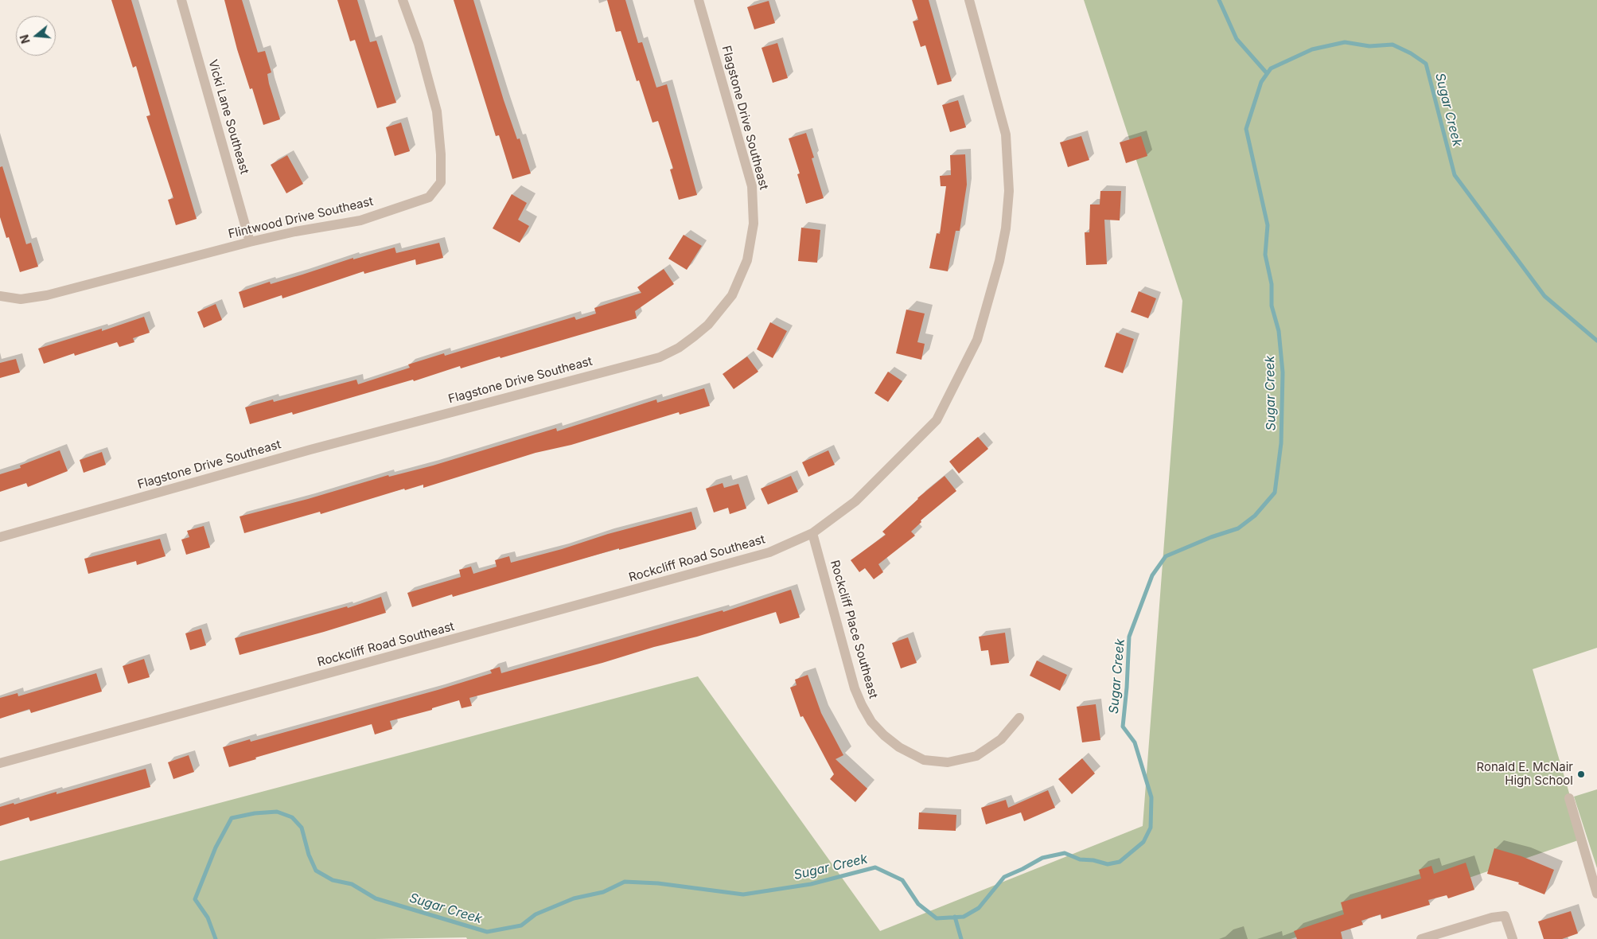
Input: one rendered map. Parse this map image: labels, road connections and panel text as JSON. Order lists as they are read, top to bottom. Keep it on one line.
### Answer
{"streets":{"street":["Vicki Lane Southeast","Flagstone Drive Southeast","Flintwood Drive Southeast","Rockcliff Road Southeast","Rockcliff Place Southeast"]},"crossings":[["Vicki Lane Southeast","Flintwood Drive Southeast"],["Rockcliff Road Southeast","Rockcliff Place Southeast"]],"water":["Sugar Creek"],"places":["Ronald E. McNair High School"],"north":"left"}
